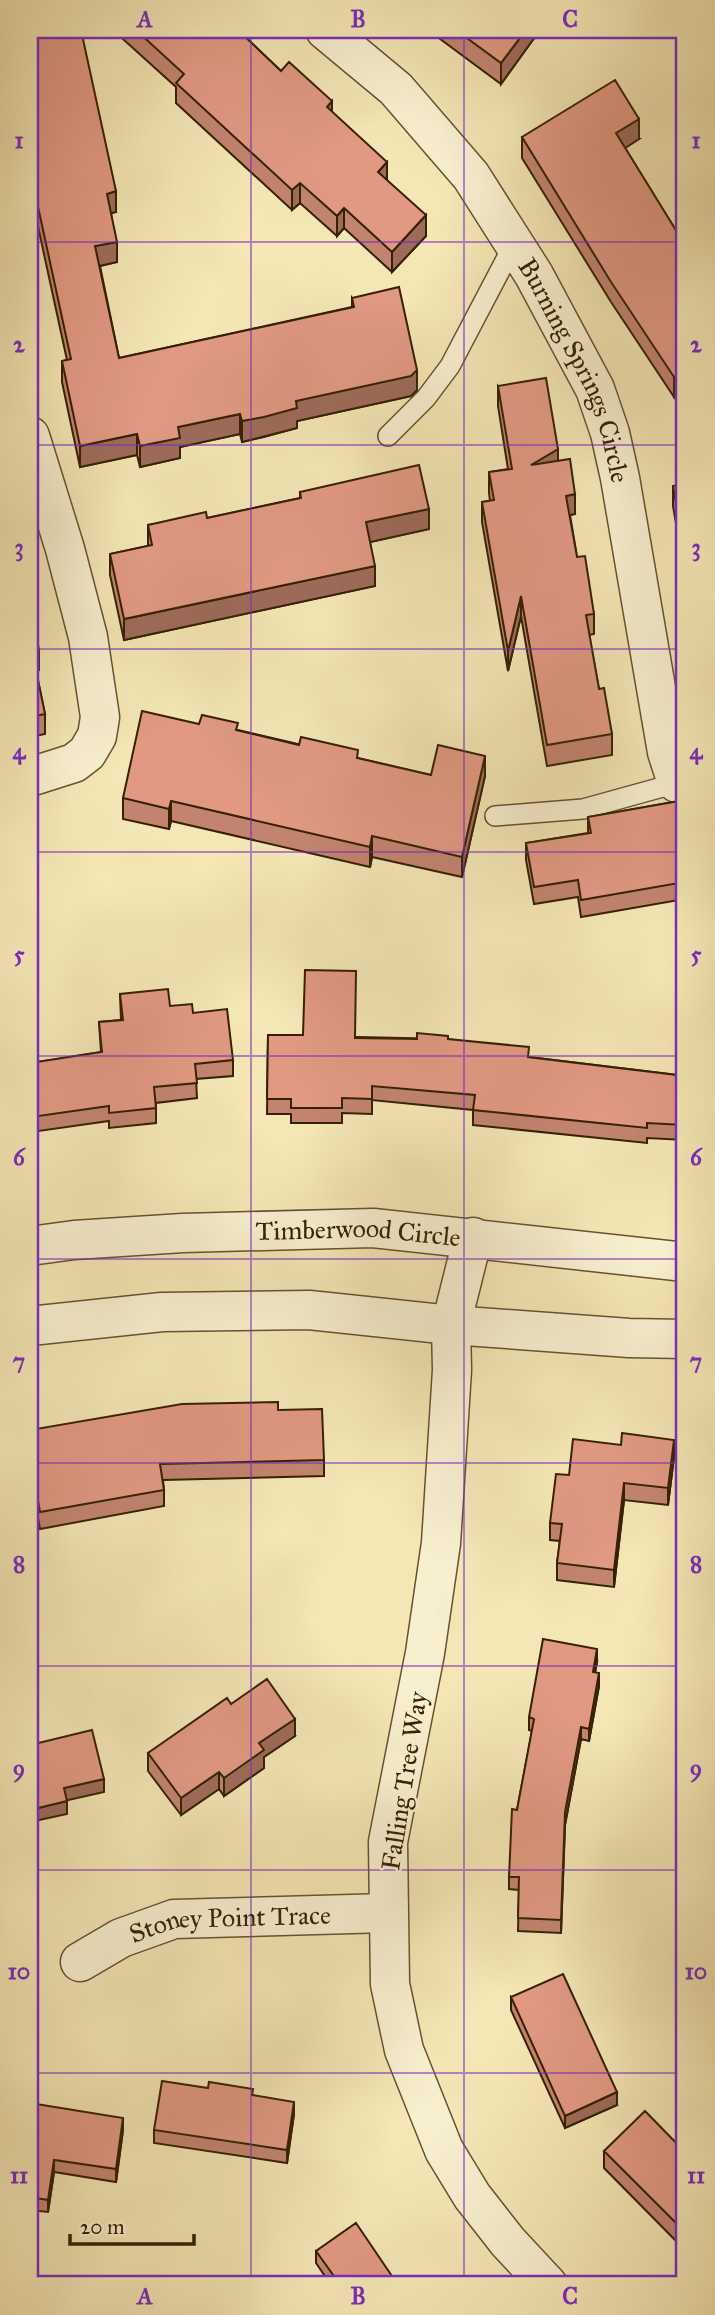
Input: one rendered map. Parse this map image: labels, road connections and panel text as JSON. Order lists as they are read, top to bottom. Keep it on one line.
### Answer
{"streets":{"street":["Burning Springs Circle","Timberwood Circle","Falling Tree Way","Stoney Point Trace"]},"crossings":[["Timberwood Circle","Falling Tree Way"],["Falling Tree Way","Stoney Point Trace"]],"scale_bar":"20 m","grid":{"columns":["A","B","C"],"rows":["1","2","3","4","5","6","7","8","9","10","11"]}}
